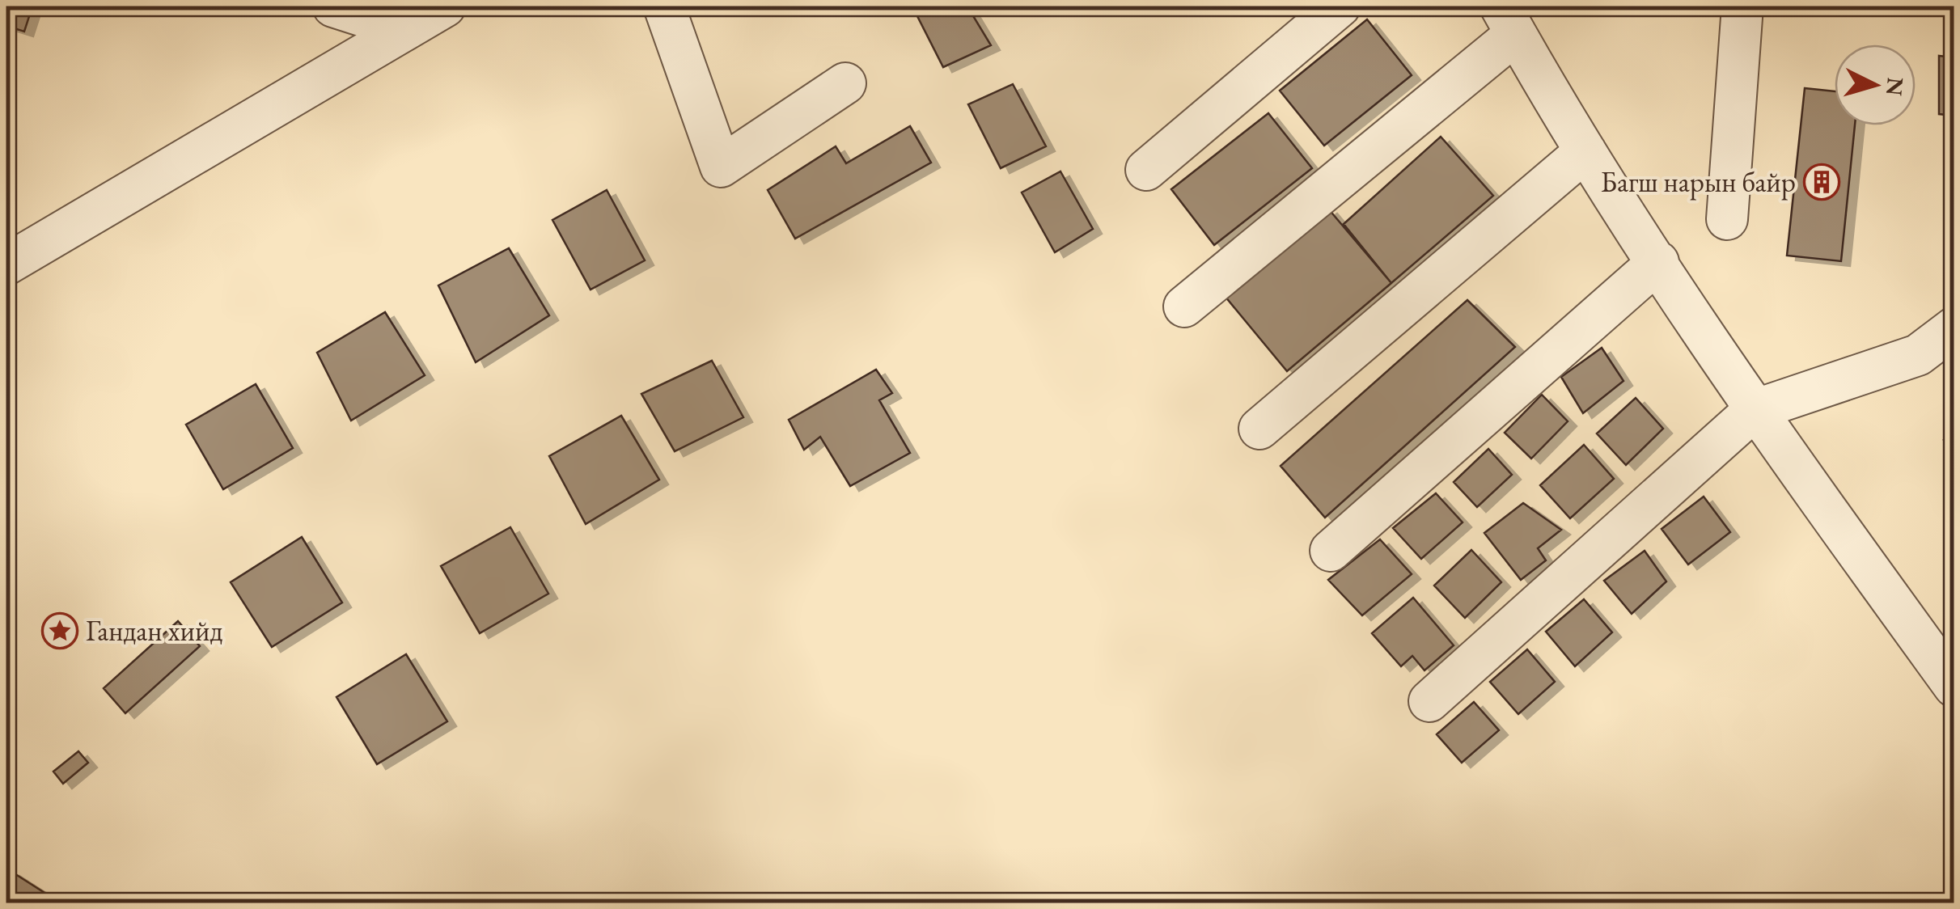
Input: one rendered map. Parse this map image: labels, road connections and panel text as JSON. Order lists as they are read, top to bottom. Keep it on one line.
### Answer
{"places":{"building":["Багш нарын байр"],"place":["Гандан хийд"]},"north":"right"}
